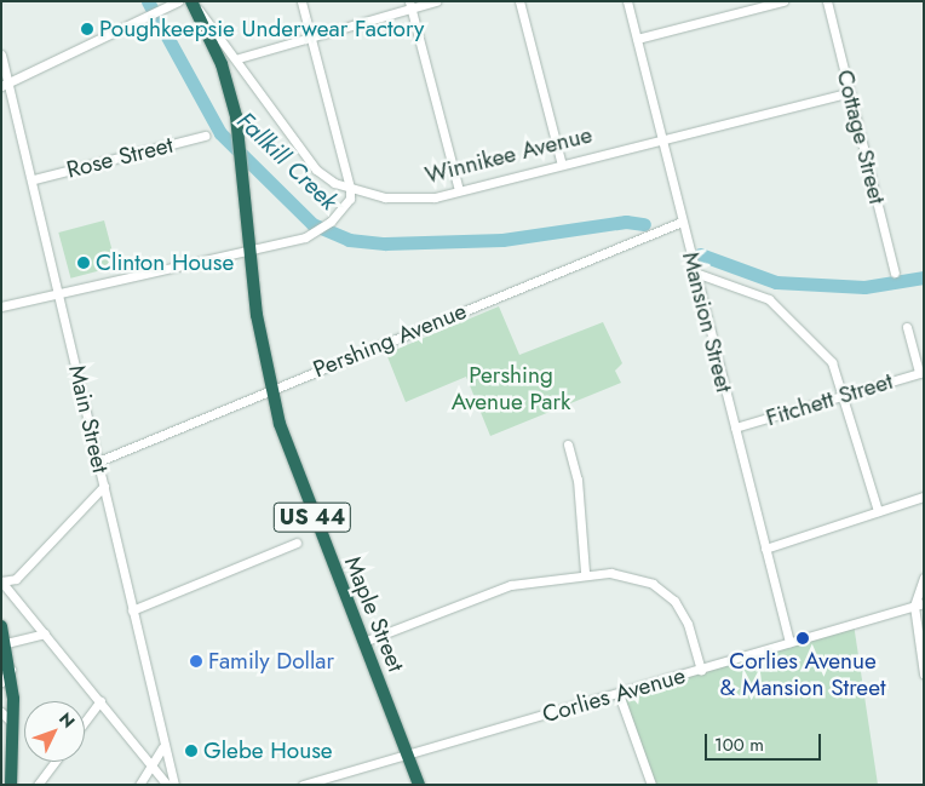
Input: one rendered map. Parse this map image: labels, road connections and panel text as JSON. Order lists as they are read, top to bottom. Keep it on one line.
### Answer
{"streets":{"highway":["Winnikee Avenue","US 44","Maple Street"],"street":["Cottage Street","Rose Street","Mansion Street","Pershing Avenue","Fitchett Street","Main Street","Corlies Avenue"]},"crossings":[["Cottage Street","Winnikee Avenue"],["Winnikee Avenue","Mansion Street"],["Winnikee Avenue","US 44"],["Rose Street","Main Street"],["Mansion Street","Pershing Avenue"],["Mansion Street","Fitchett Street"],["Mansion Street","Corlies Avenue"],["Pershing Avenue","Main Street"],["Pershing Avenue","US 44"],["Pershing Avenue","Maple Street"],["US 44","Maple Street"],["Maple Street","Corlies Avenue"]],"water":["Fallkill Creek"],"parks":["Pershing Avenue Park"],"places":["Poughkeepsie Underwear Factory","Clinton House","Corlies Avenue & Mansion Street","Family Dollar","Glebe House"],"scale_bar":"100 m","north":"top right"}
